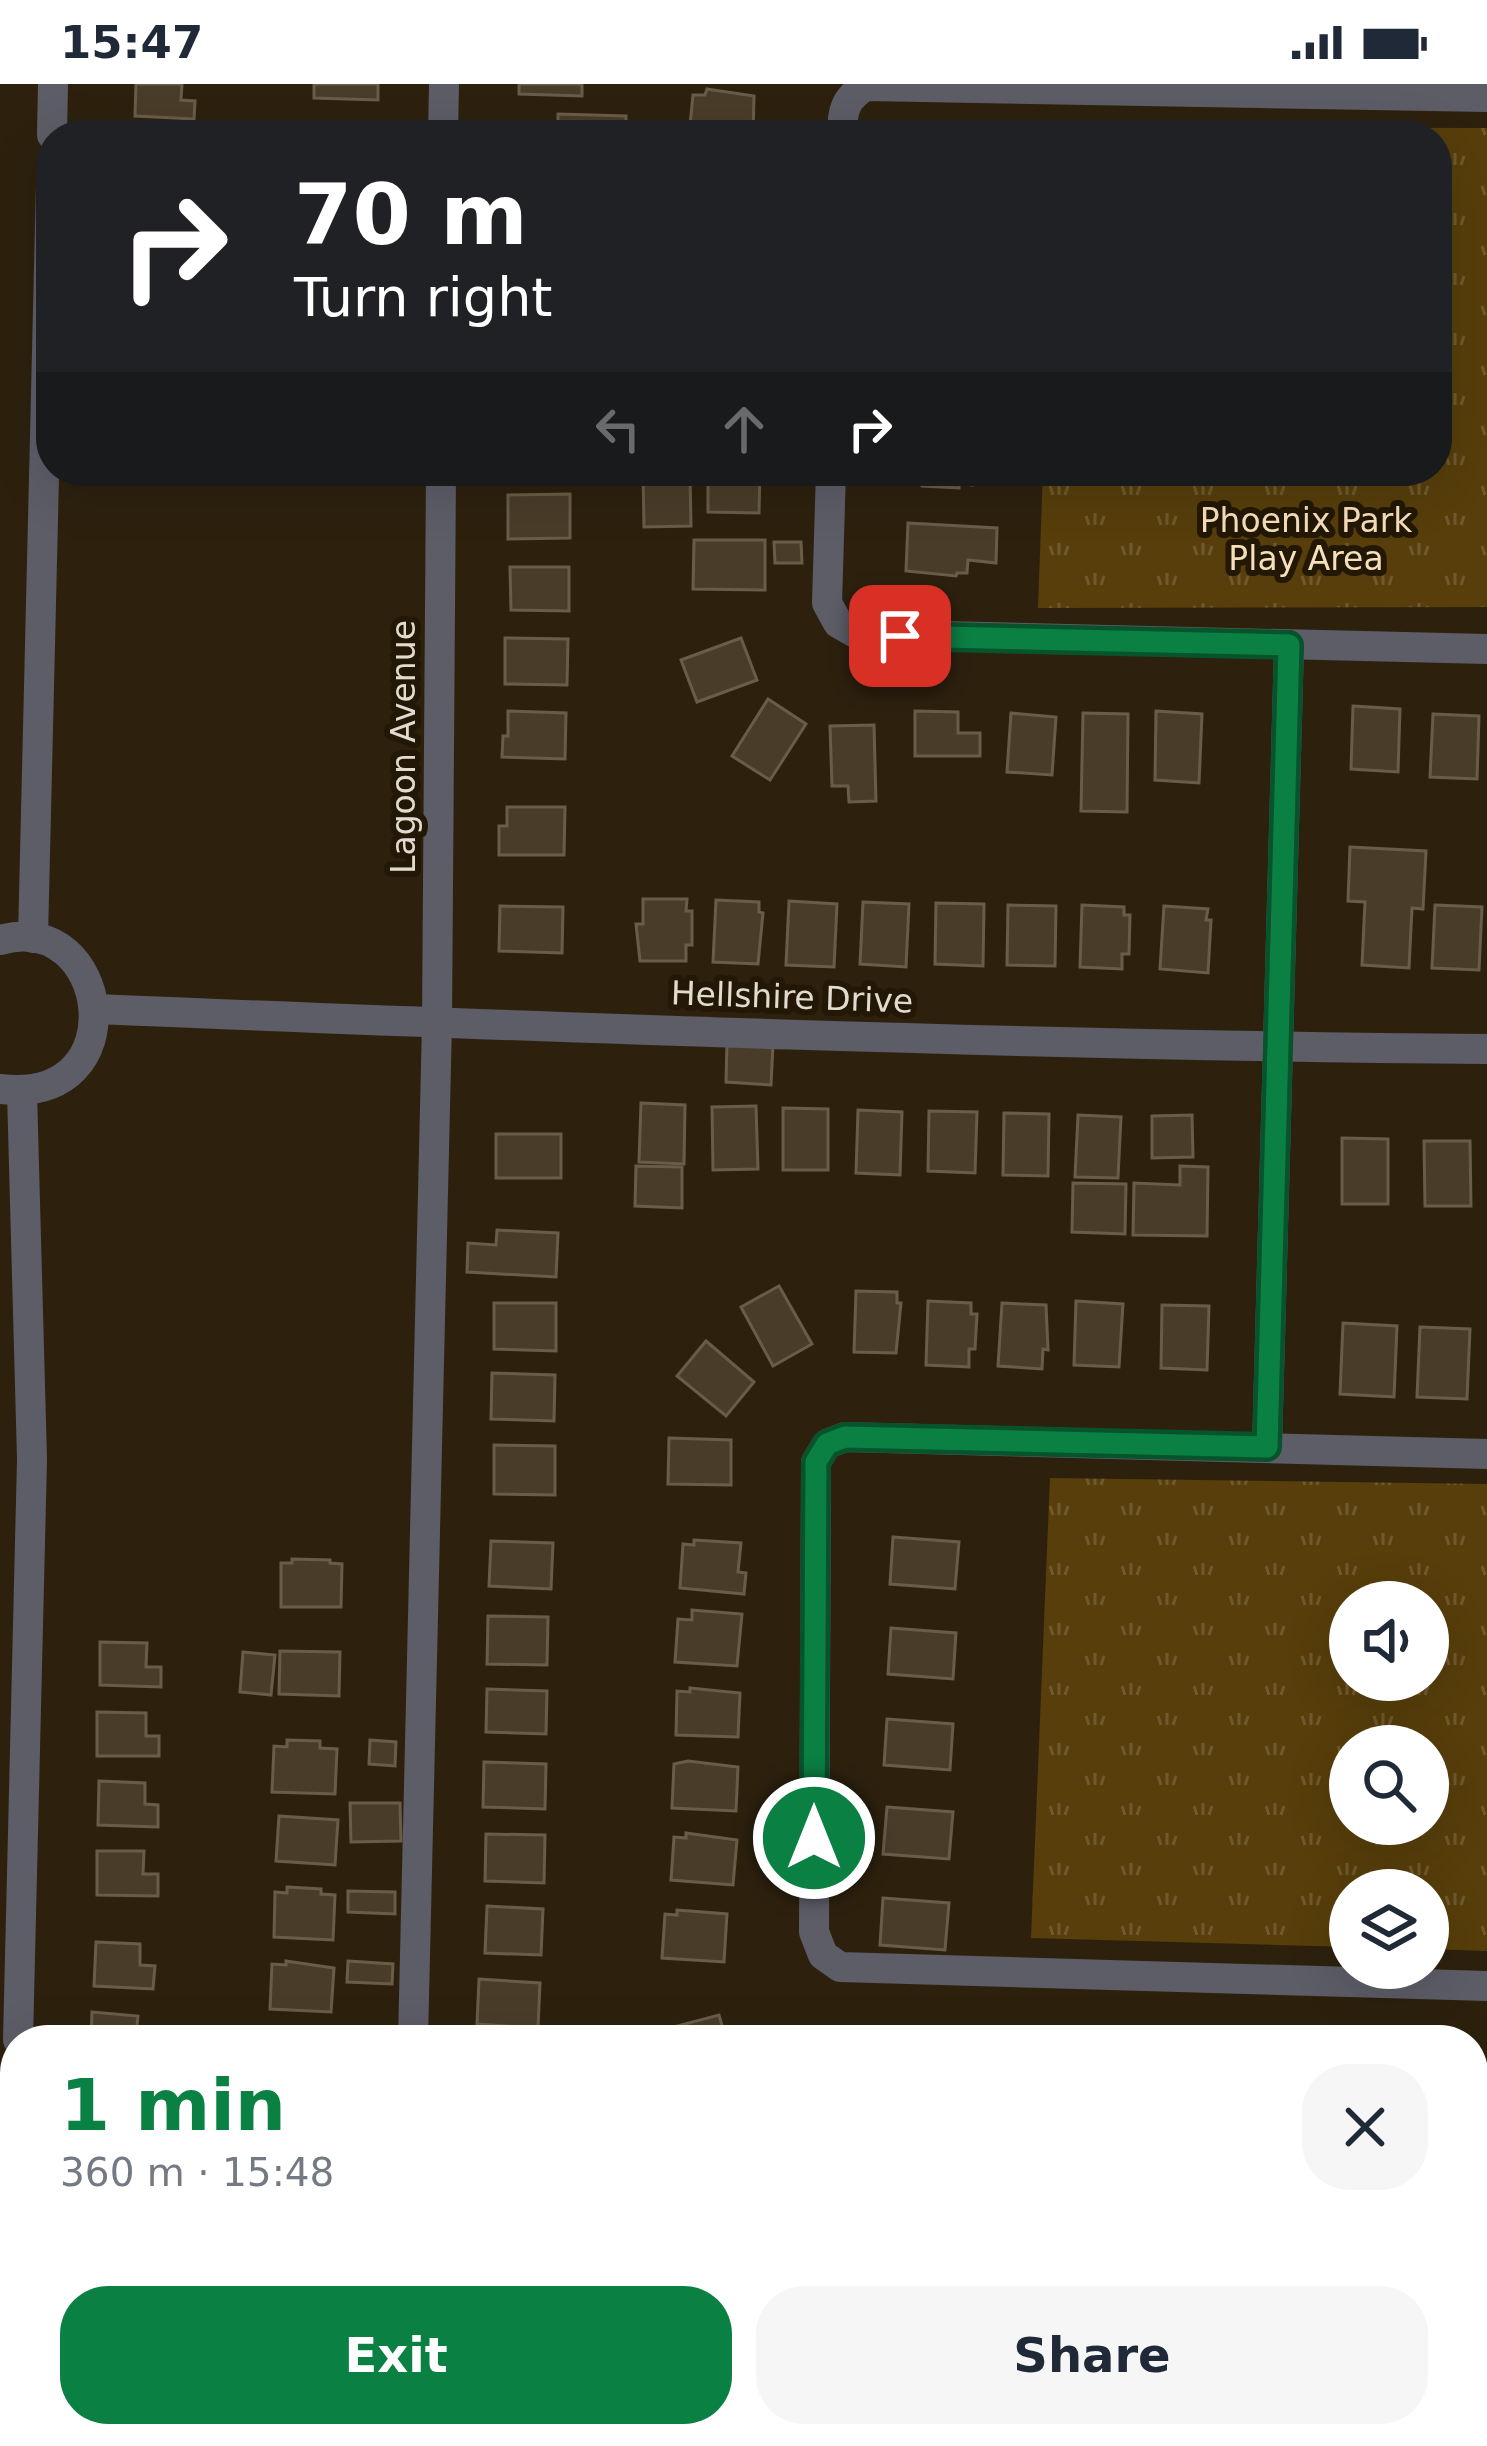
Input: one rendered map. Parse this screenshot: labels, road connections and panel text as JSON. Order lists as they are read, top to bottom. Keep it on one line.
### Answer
{"streets":{"street":["Lagoon Avenue","Hellshire Drive"]},"crossings":[["Lagoon Avenue","Hellshire Drive"]],"parks":["Phoenix Park Play Area"],"page":{"status":"15:47","turn":["70 m","Turn right"],"heading":["1 min","360 m · 15:48"],"buttons":["Exit","Share"]}}
